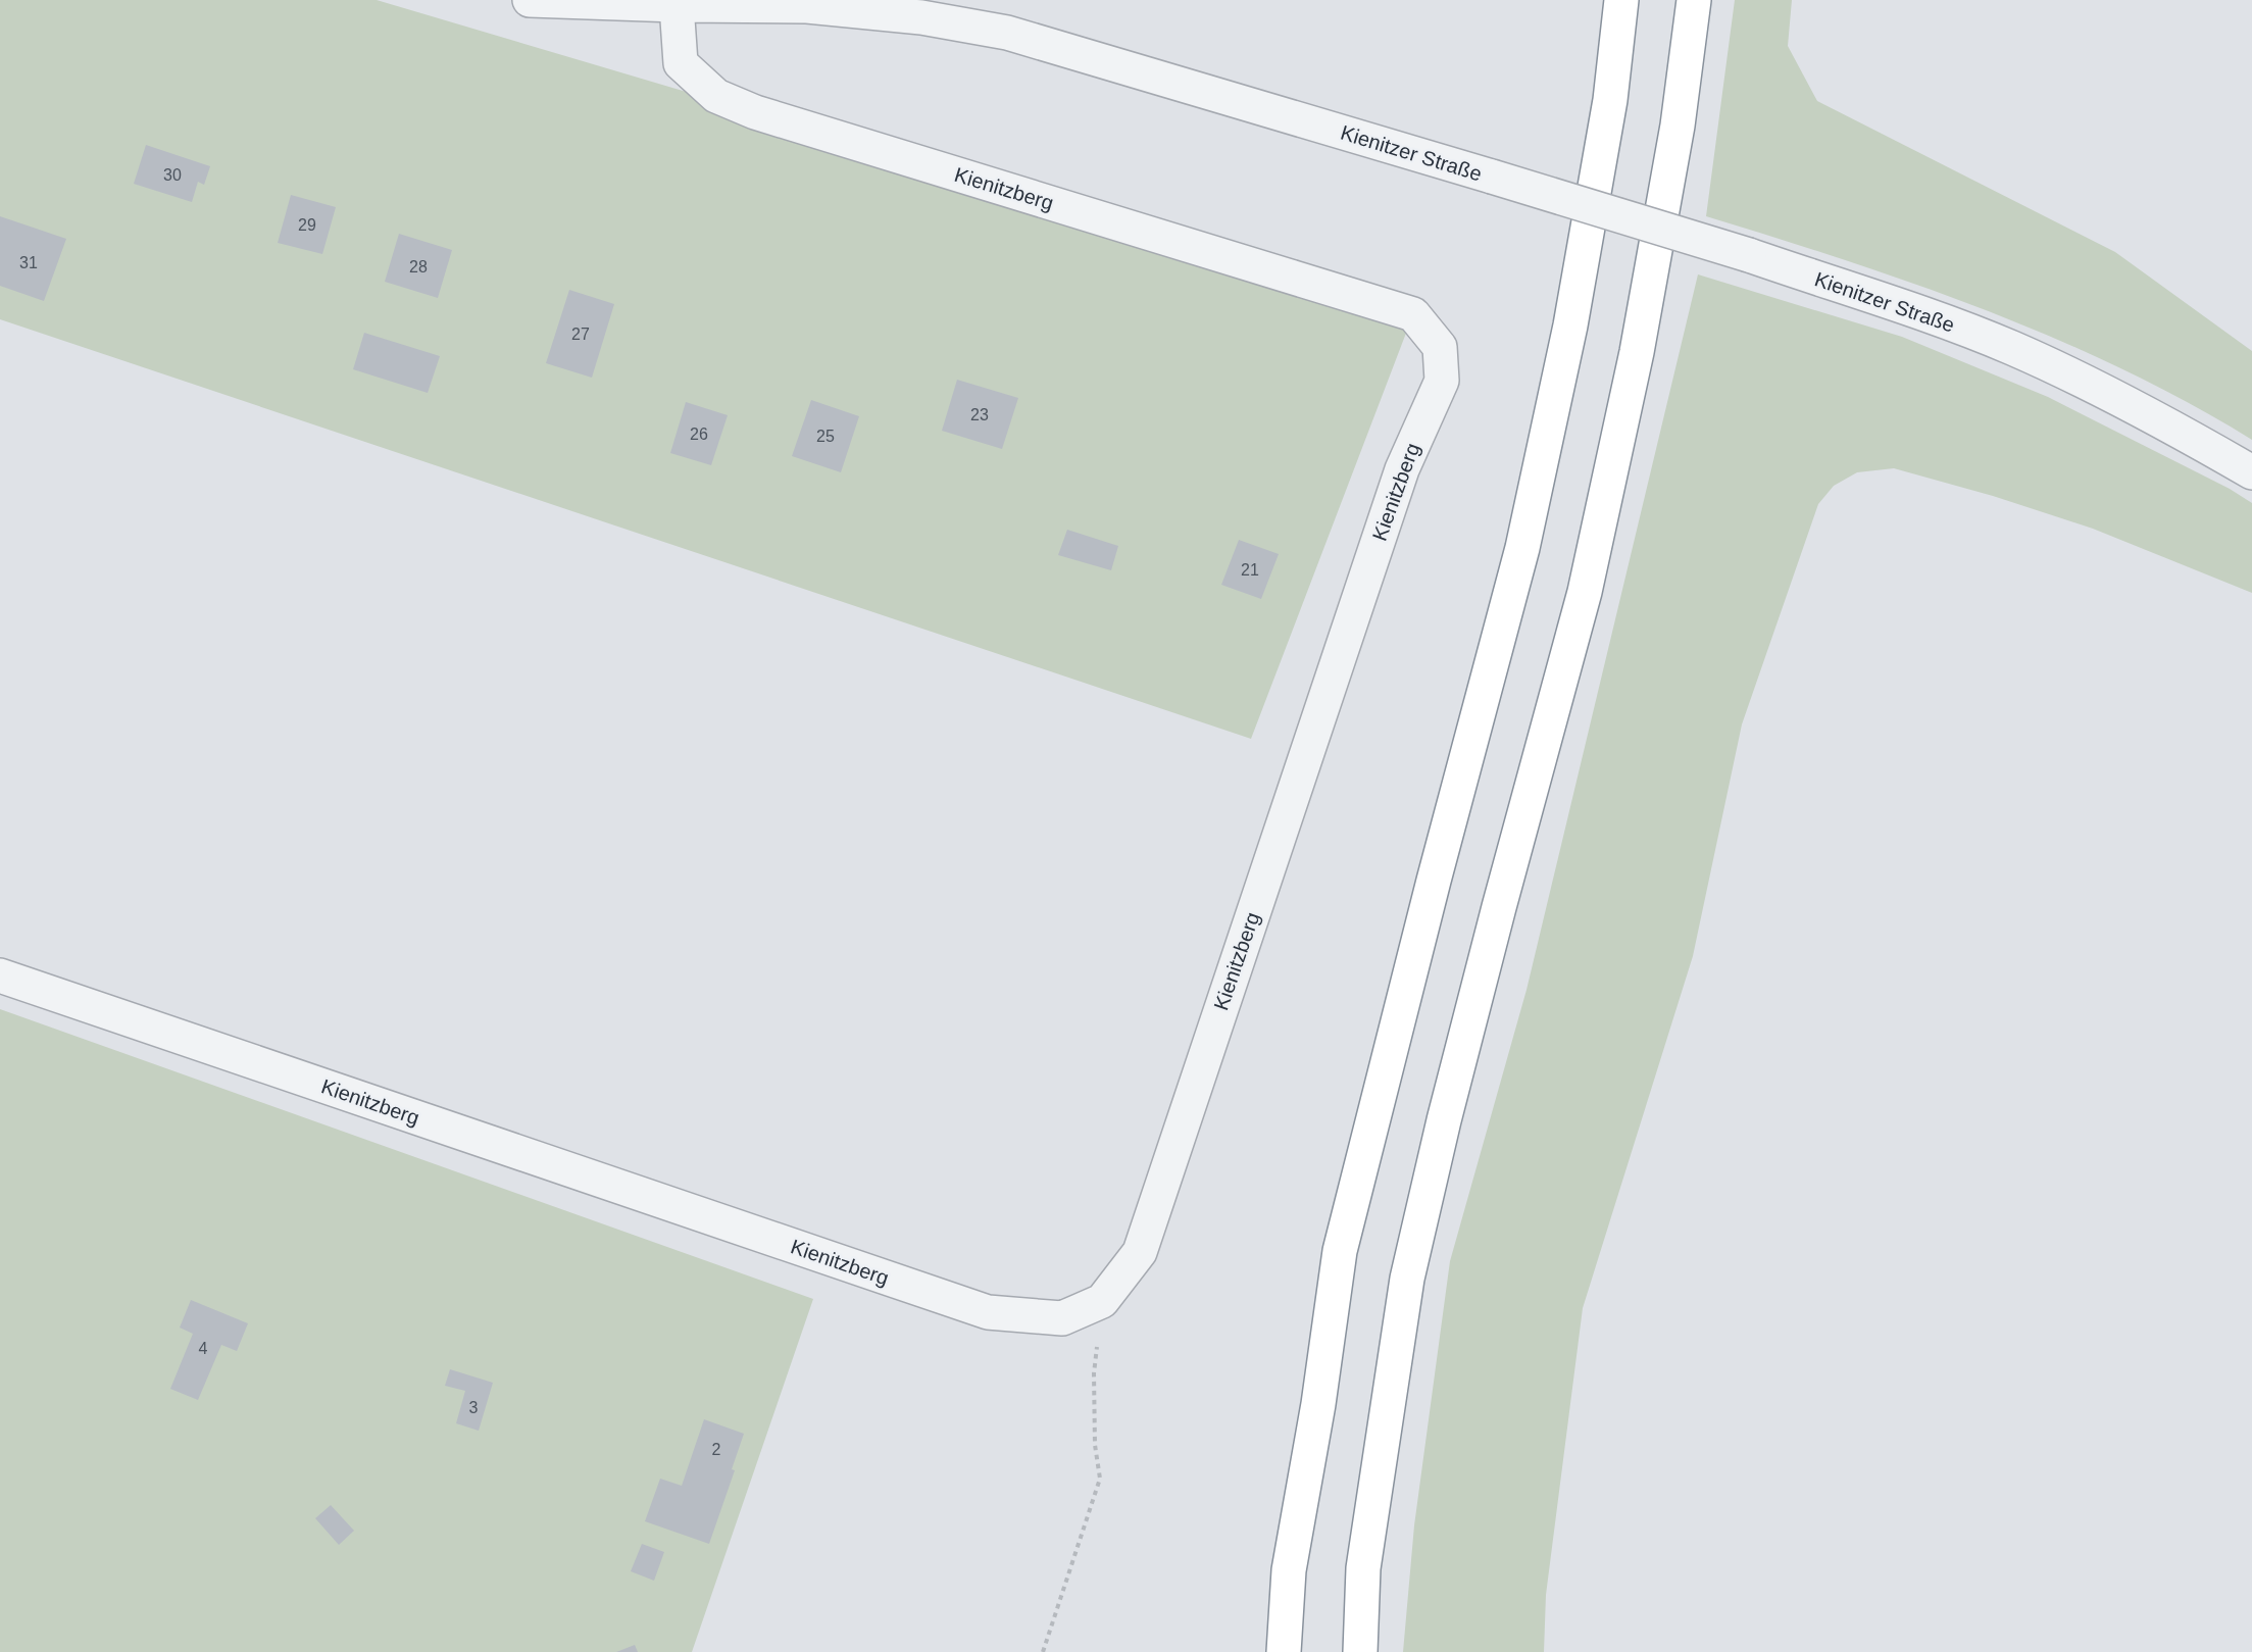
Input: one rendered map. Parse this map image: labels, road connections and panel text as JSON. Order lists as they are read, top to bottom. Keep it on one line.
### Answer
{"streets":{"street":["Kienitzer Straße","Kienitzberg"]},"crossings":[["Kienitzer Straße","Kienitzberg"]],"house_numbers":["30","29","31","28","27","23","26","25","21","4","3","2"]}
